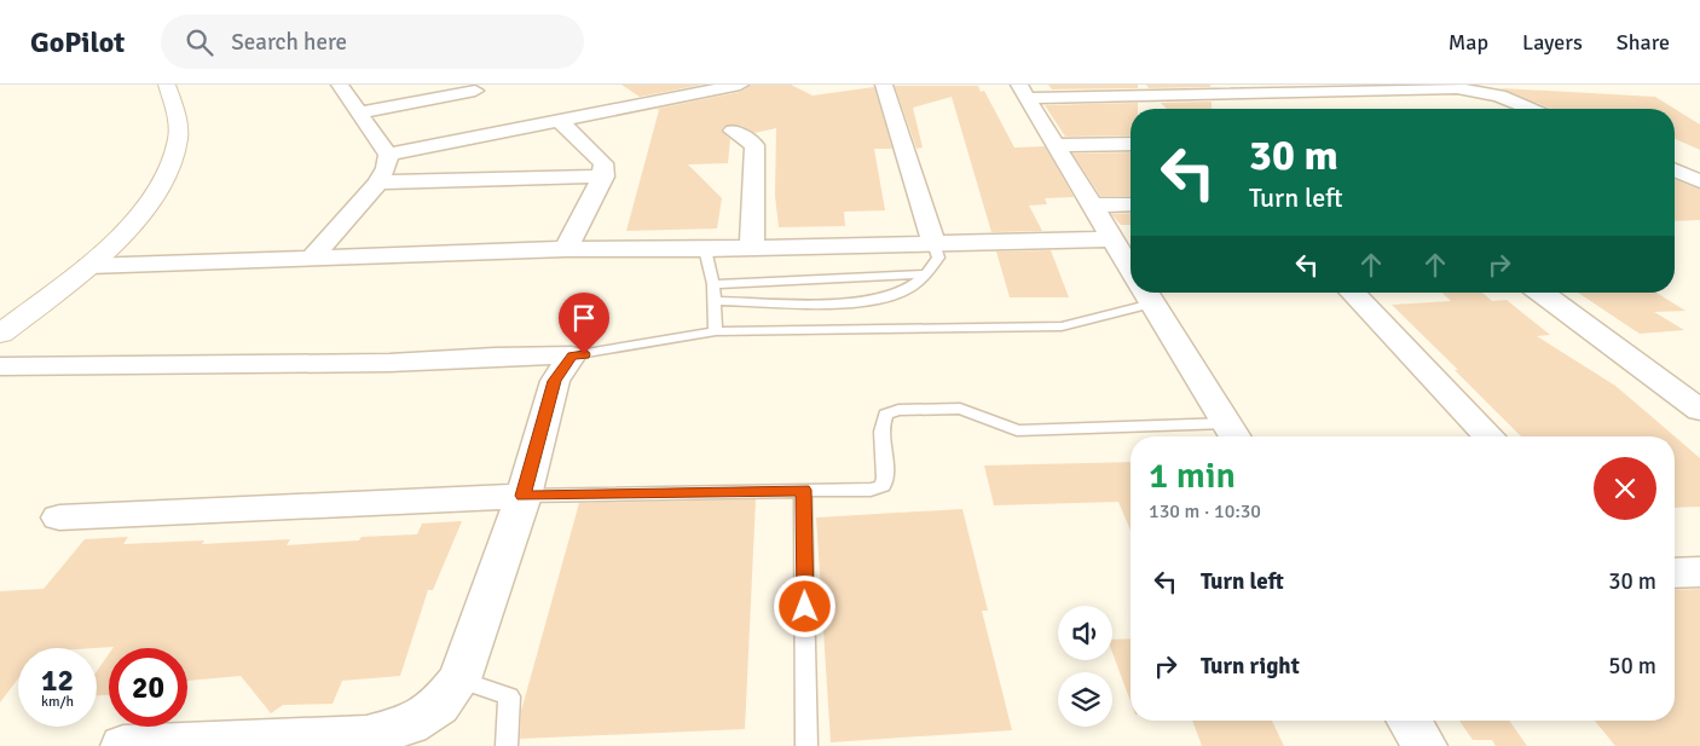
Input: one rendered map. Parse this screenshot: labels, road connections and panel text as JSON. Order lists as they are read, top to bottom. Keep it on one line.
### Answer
{"page":{"header":"GoPilot","search":"Search here","nav":["Map","Layers","Share"],"turn":["30 m","Turn left"],"heading":["1 min","130 m · 10:30"],"list":[{"name":"Turn left","value":"30 m"},{"name":"Turn right","value":"50 m"}],"speed":"12 km/h","limit":"20"}}
